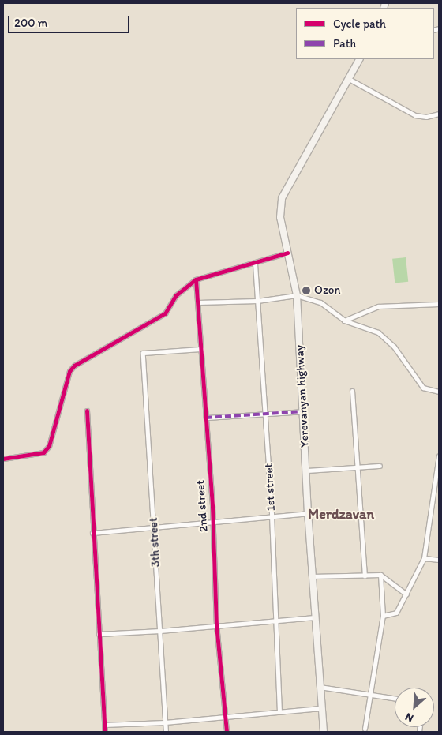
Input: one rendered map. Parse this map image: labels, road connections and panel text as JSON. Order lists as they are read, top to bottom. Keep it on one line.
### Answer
{"streets":{"main road":["Yerevanyan highway"],"street":["1st street","2nd street","3th street"]},"crossings":[["2nd street","3th street"]],"districts":["Merdzavan"],"places":["Ozon"],"legend":["Cycle path","Path"],"scale_bar":"200 m","north":"bottom left"}
